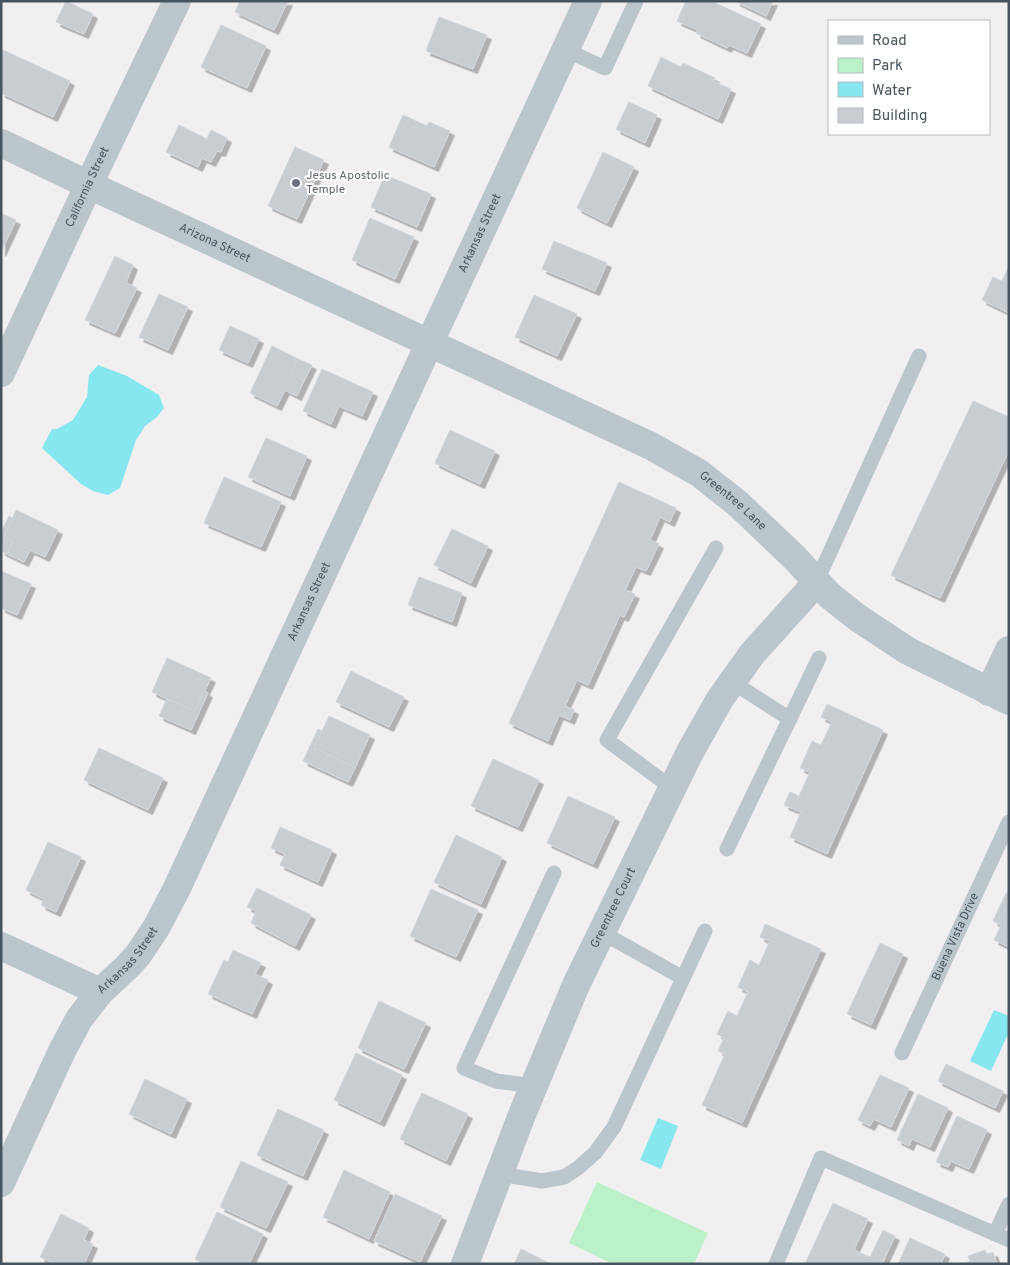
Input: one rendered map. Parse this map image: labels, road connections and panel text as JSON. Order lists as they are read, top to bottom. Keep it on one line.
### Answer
{"streets":{"street":["California Street","Arkansas Street","Arizona Street","Greentree Lane","Greentree Court"],"lane":["Buena Vista Drive"]},"crossings":[["California Street","Arizona Street"],["Arkansas Street","Arizona Street"],["Arkansas Street","Greentree Lane"],["Arizona Street","Greentree Lane"],["Greentree Lane","Greentree Court"]],"places":["Jesus Apostolic Temple"],"legend":["Road","Park","Water","Building"]}
